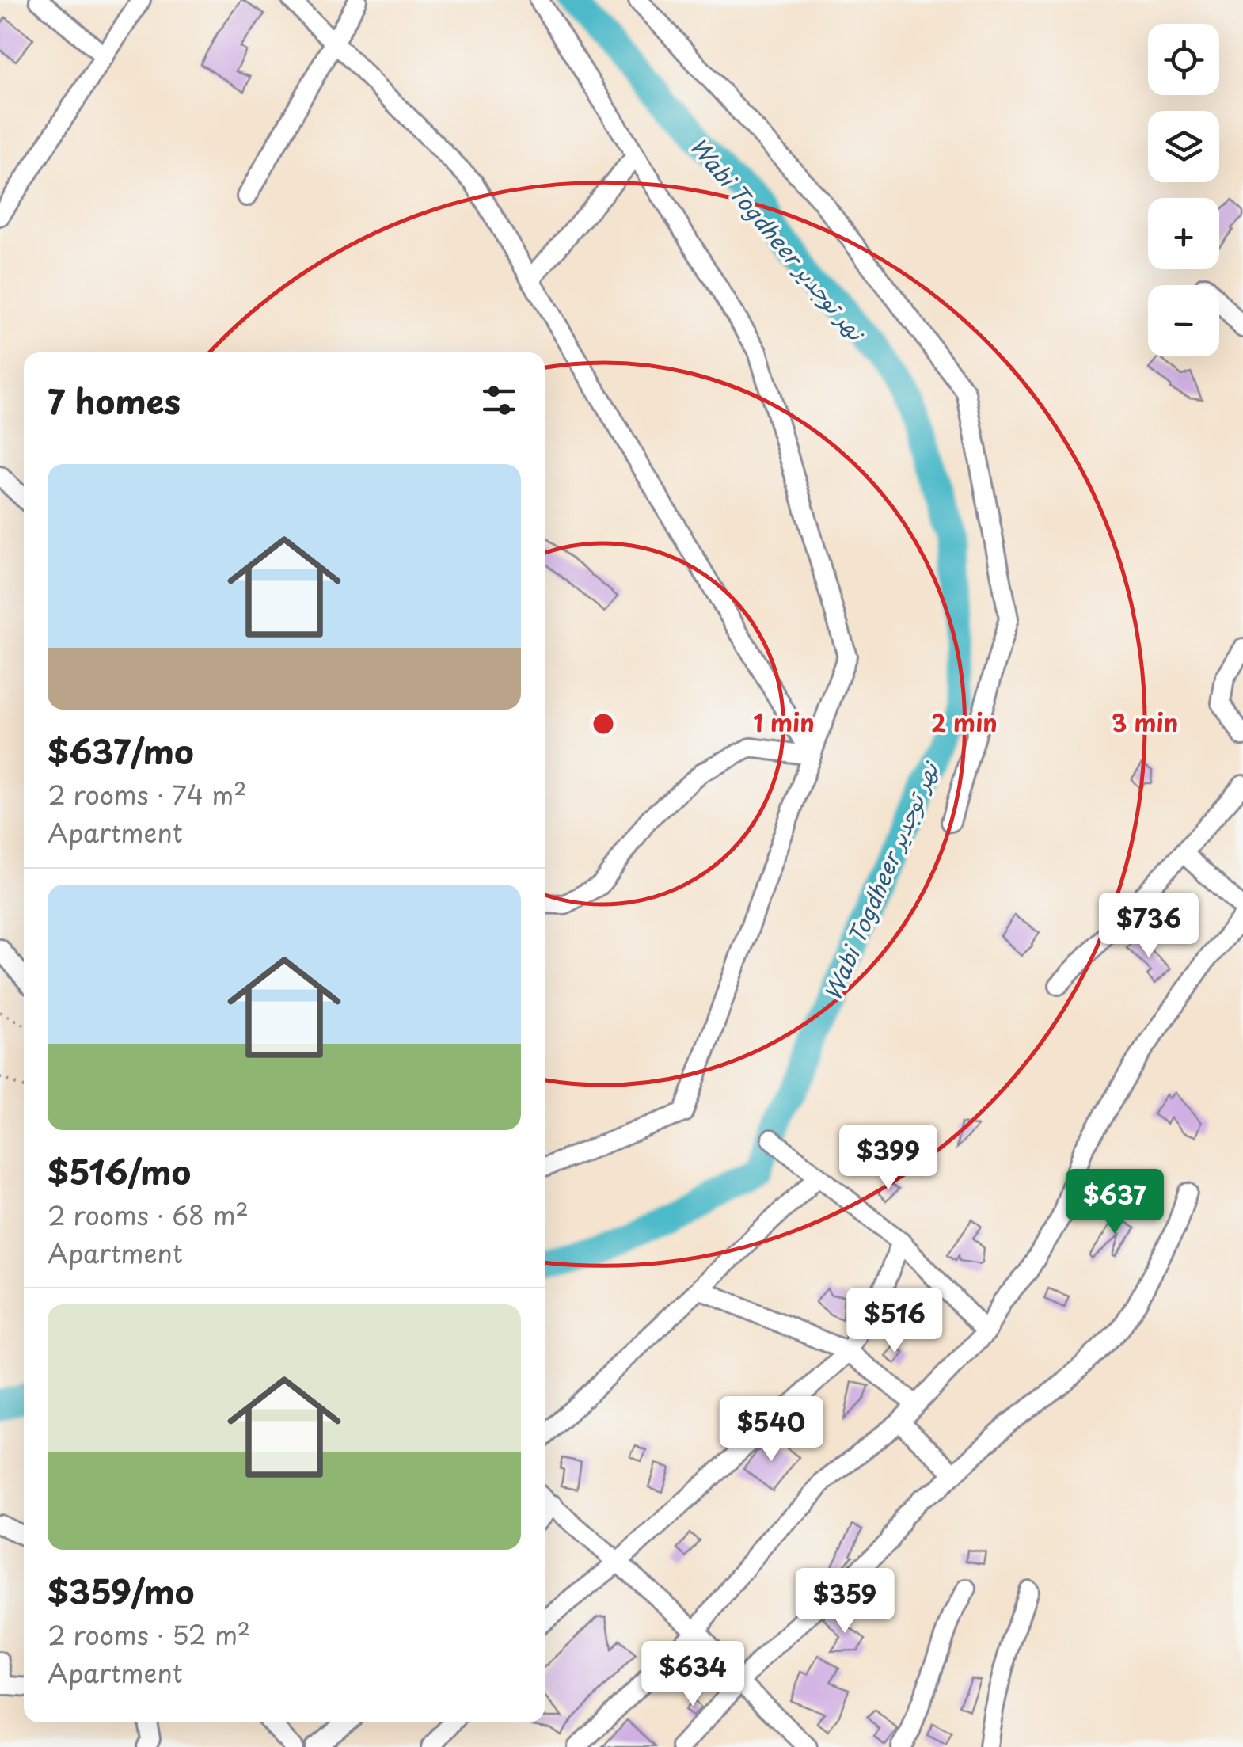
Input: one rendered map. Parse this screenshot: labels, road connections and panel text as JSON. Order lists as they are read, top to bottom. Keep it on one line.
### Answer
{"water":["Wabi Togdheer نهر توجدير"],"page":{"map_buttons":["+","−"],"heading":"7 homes","list":[{"name":"$637/mo","note":"2 rooms · 74 m² · Apartment"},{"name":"$516/mo","note":"2 rooms · 68 m² · Apartment"},{"name":"$359/mo","note":"2 rooms · 52 m² · Apartment"}],"price":["$736","$399","$637","$516","$540","$359","$634"]},"rings":["1 min","2 min","3 min"]}
